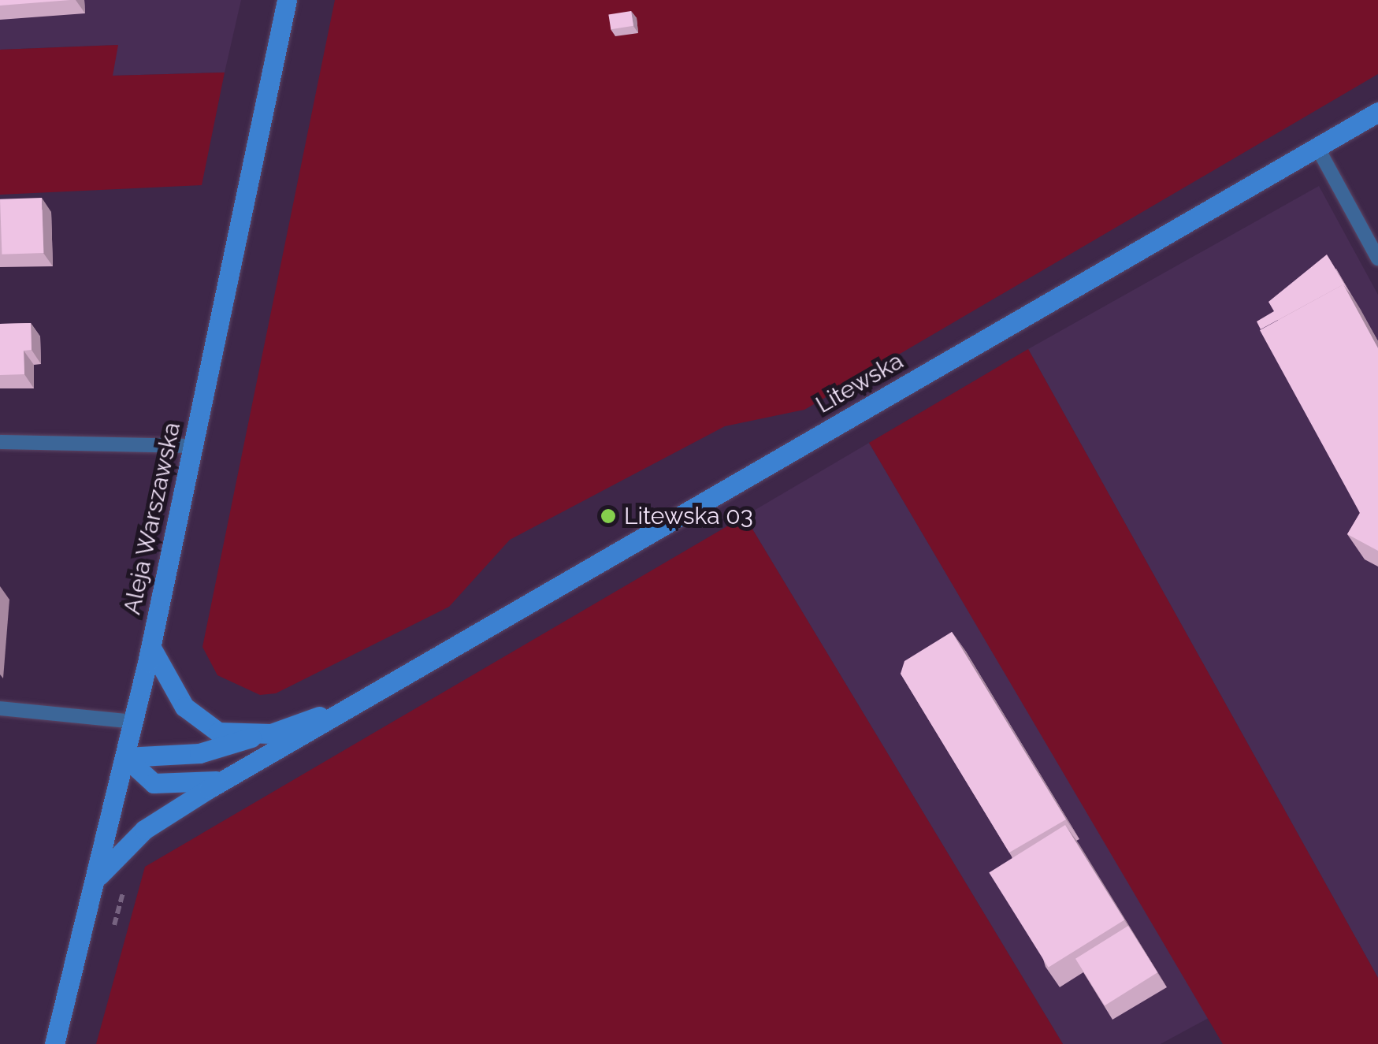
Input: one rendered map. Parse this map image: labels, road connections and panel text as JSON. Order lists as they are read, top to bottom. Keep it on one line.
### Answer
{"streets":{"street":["Litewska","Aleja Warszawska"]},"places":["Litewska 03"]}
